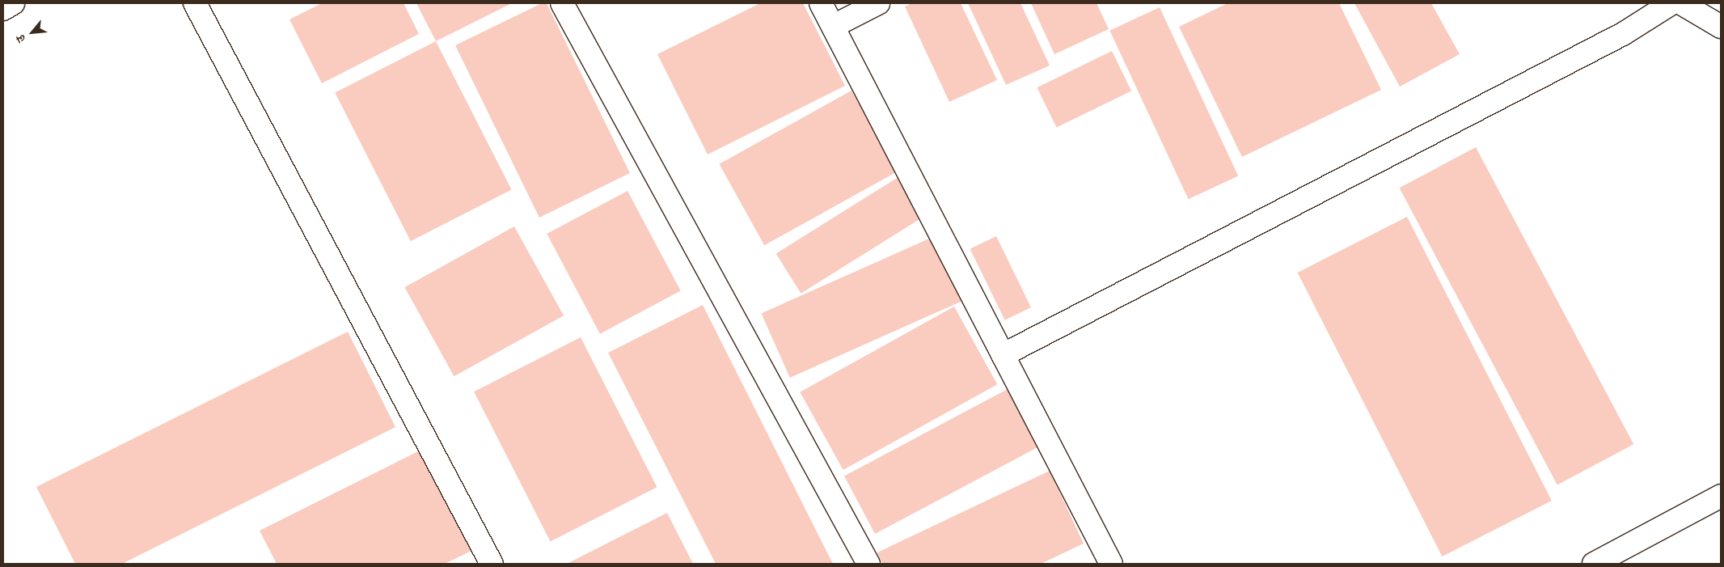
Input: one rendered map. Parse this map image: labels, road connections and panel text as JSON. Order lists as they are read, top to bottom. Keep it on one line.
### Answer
{"north":"bottom left"}
